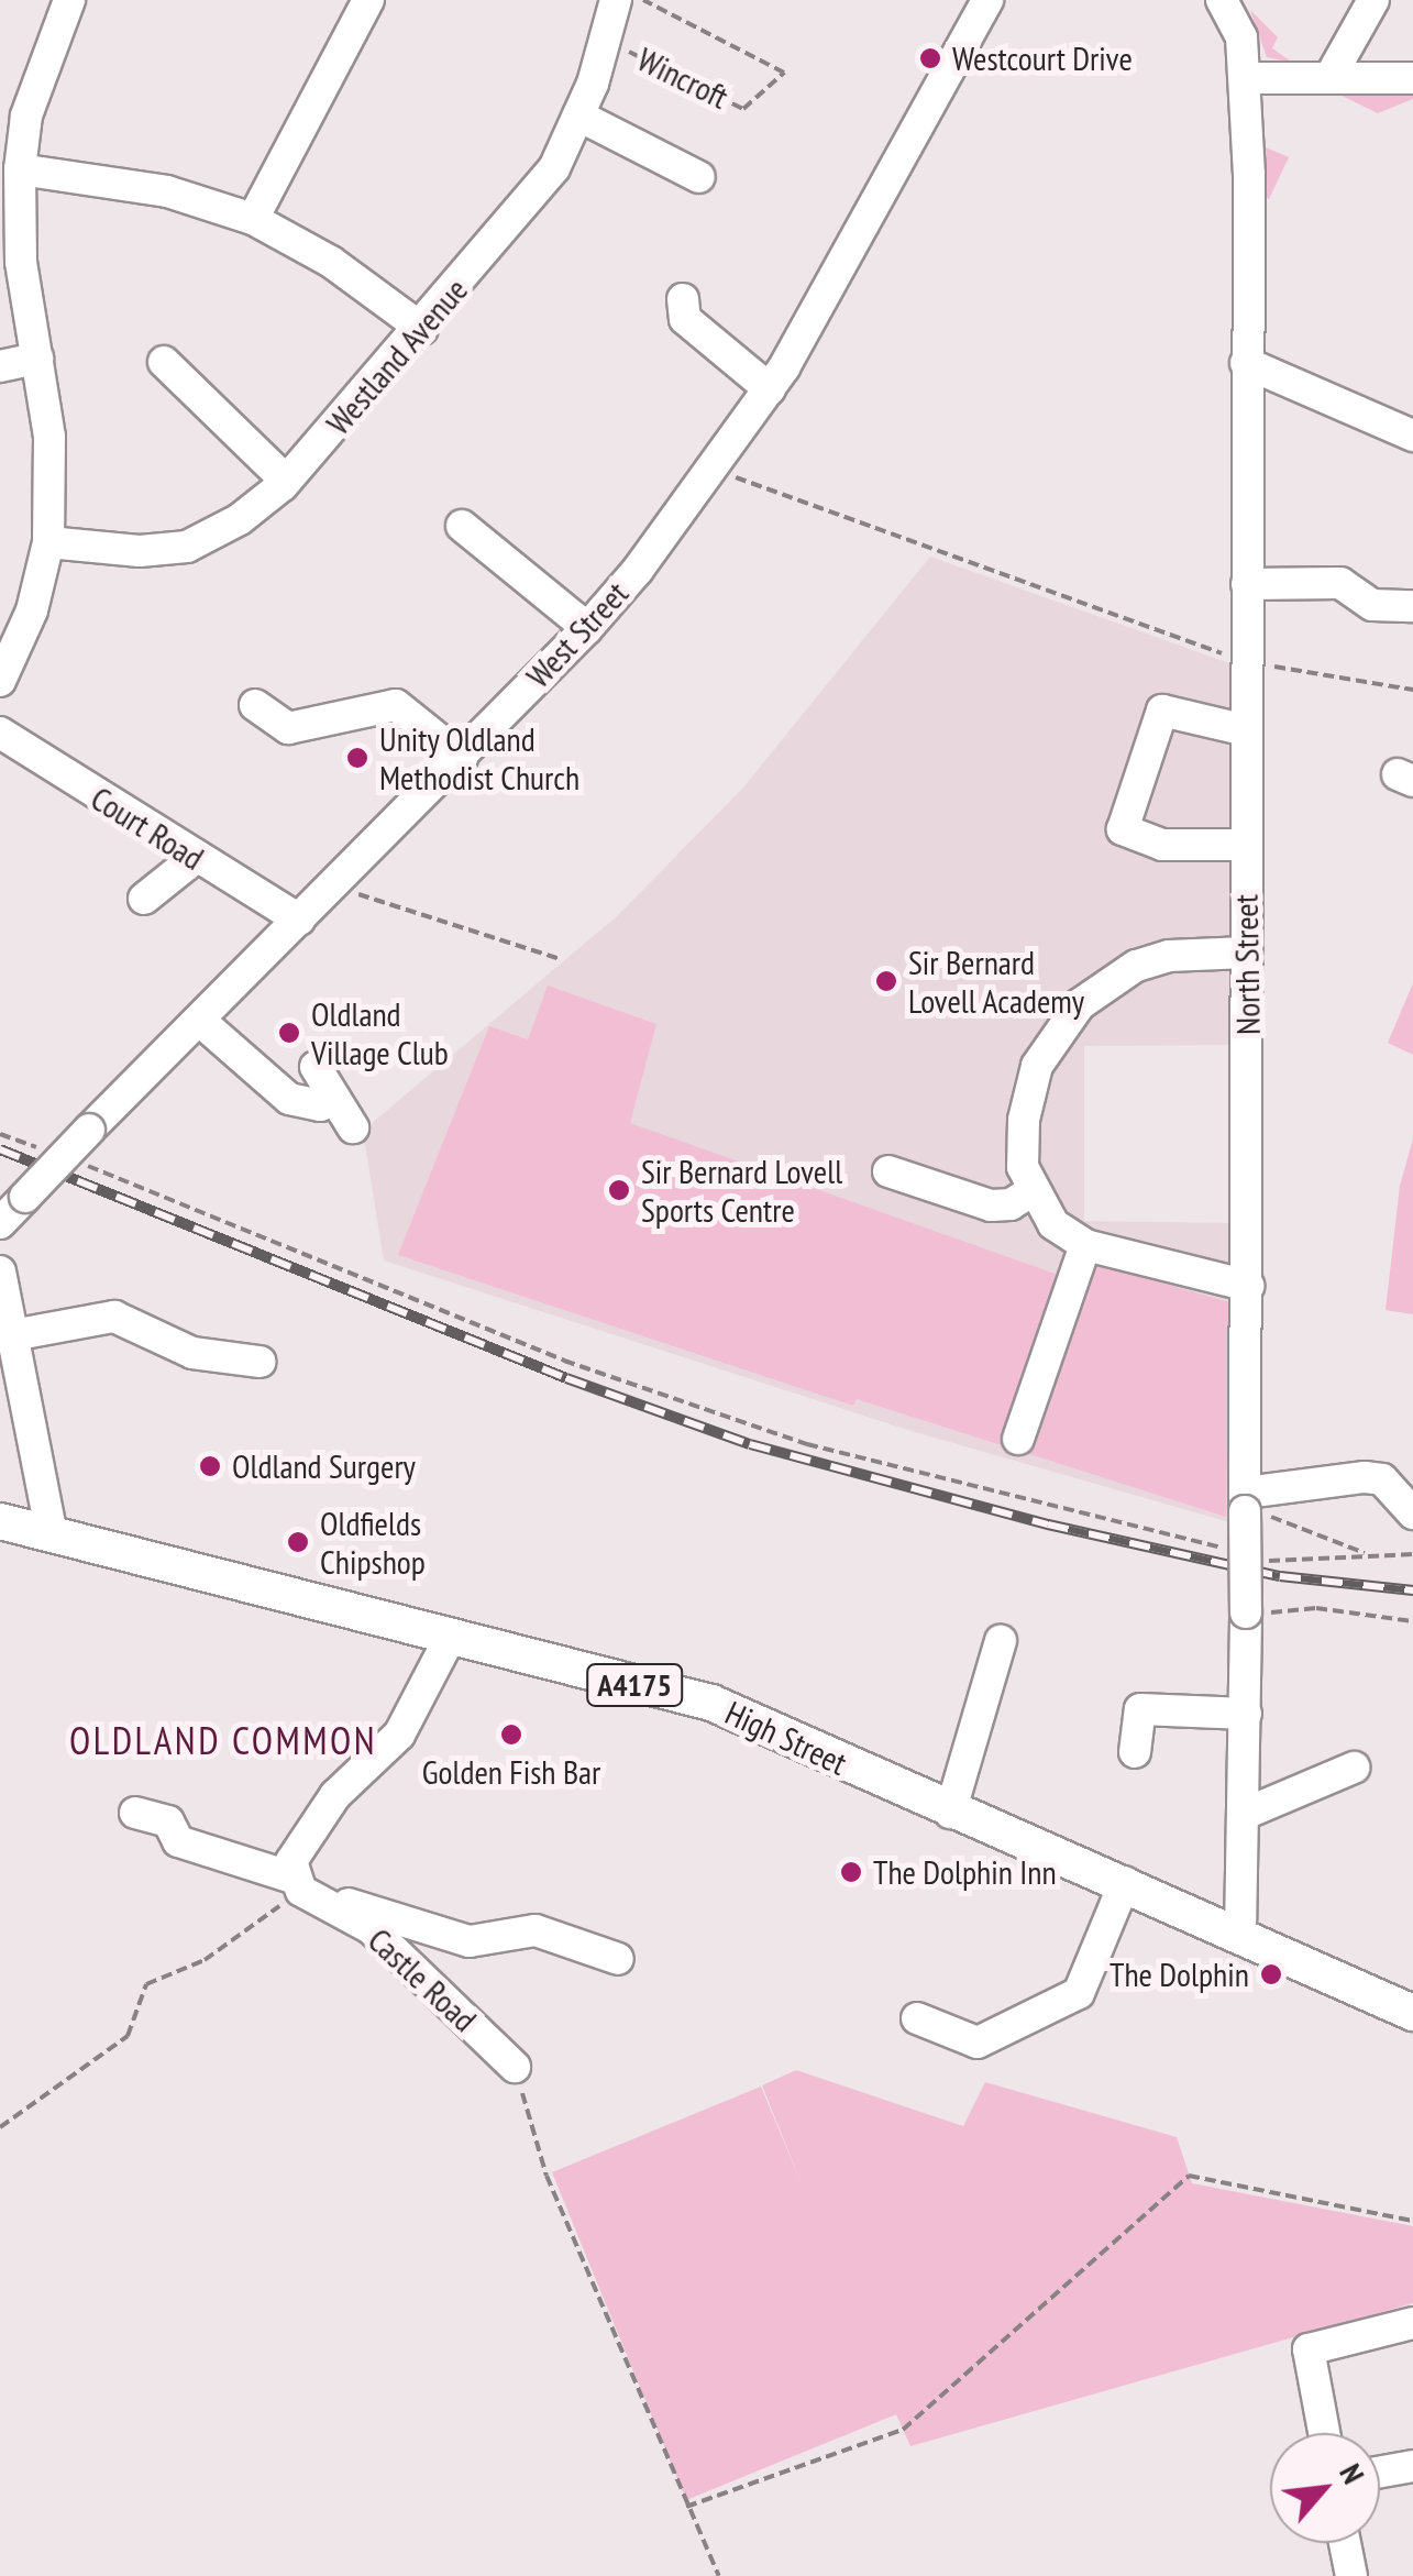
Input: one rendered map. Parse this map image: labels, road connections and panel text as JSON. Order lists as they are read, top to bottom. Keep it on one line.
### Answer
{"streets":{"main road":["A4175","High Street"],"street":["Westland Avenue","West Street","Court Road","North Street","Castle Road"],"path":["Wincroft"]},"crossings":[["Wincroft","Westland Avenue"],["West Street","Court Road"],["North Street","High Street"]],"districts":["OLDLAND COMMON"],"places":["Westcourt Drive","Unity Oldland Methodist Church","Sir Bernard Lovell Academy","Oldland Village Club","Sir Bernard Lovell Sports Centre","Oldland Surgery","Oldfields Chipshop","Golden Fish Bar","The Dolphin Inn","The Dolphin"],"north":"top right"}
